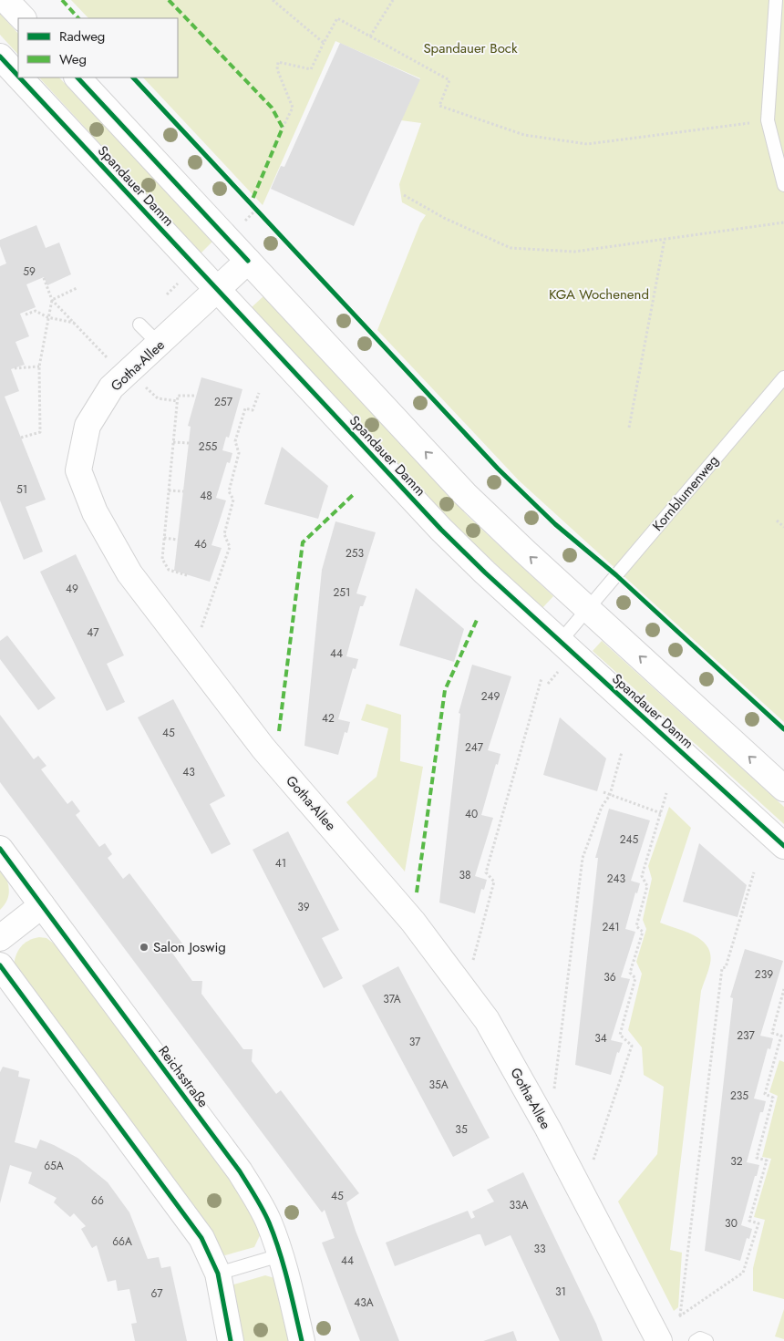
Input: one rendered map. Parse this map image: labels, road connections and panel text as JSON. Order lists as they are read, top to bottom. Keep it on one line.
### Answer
{"streets":{"main road":["Spandauer Damm","Gotha-Allee","Reichsstraße"],"lane":["Kornblumenweg"]},"crossings":[["Spandauer Damm","Gotha-Allee"],["Spandauer Damm","Kornblumenweg"]],"parks":["Spandauer Bock","KGA Wochenend"],"places":["Salon Joswig"],"house_numbers":["59","257","255","51","48","46","253","49","251","47","44","249","42","45","247","43","40","245","41","38","243","39","241","239","36","37A","237","34","37","35A","235","35","32","65A","45","66","33A","30","66A","33","44","31","67","43A"],"legend":["Radweg","Weg"]}
